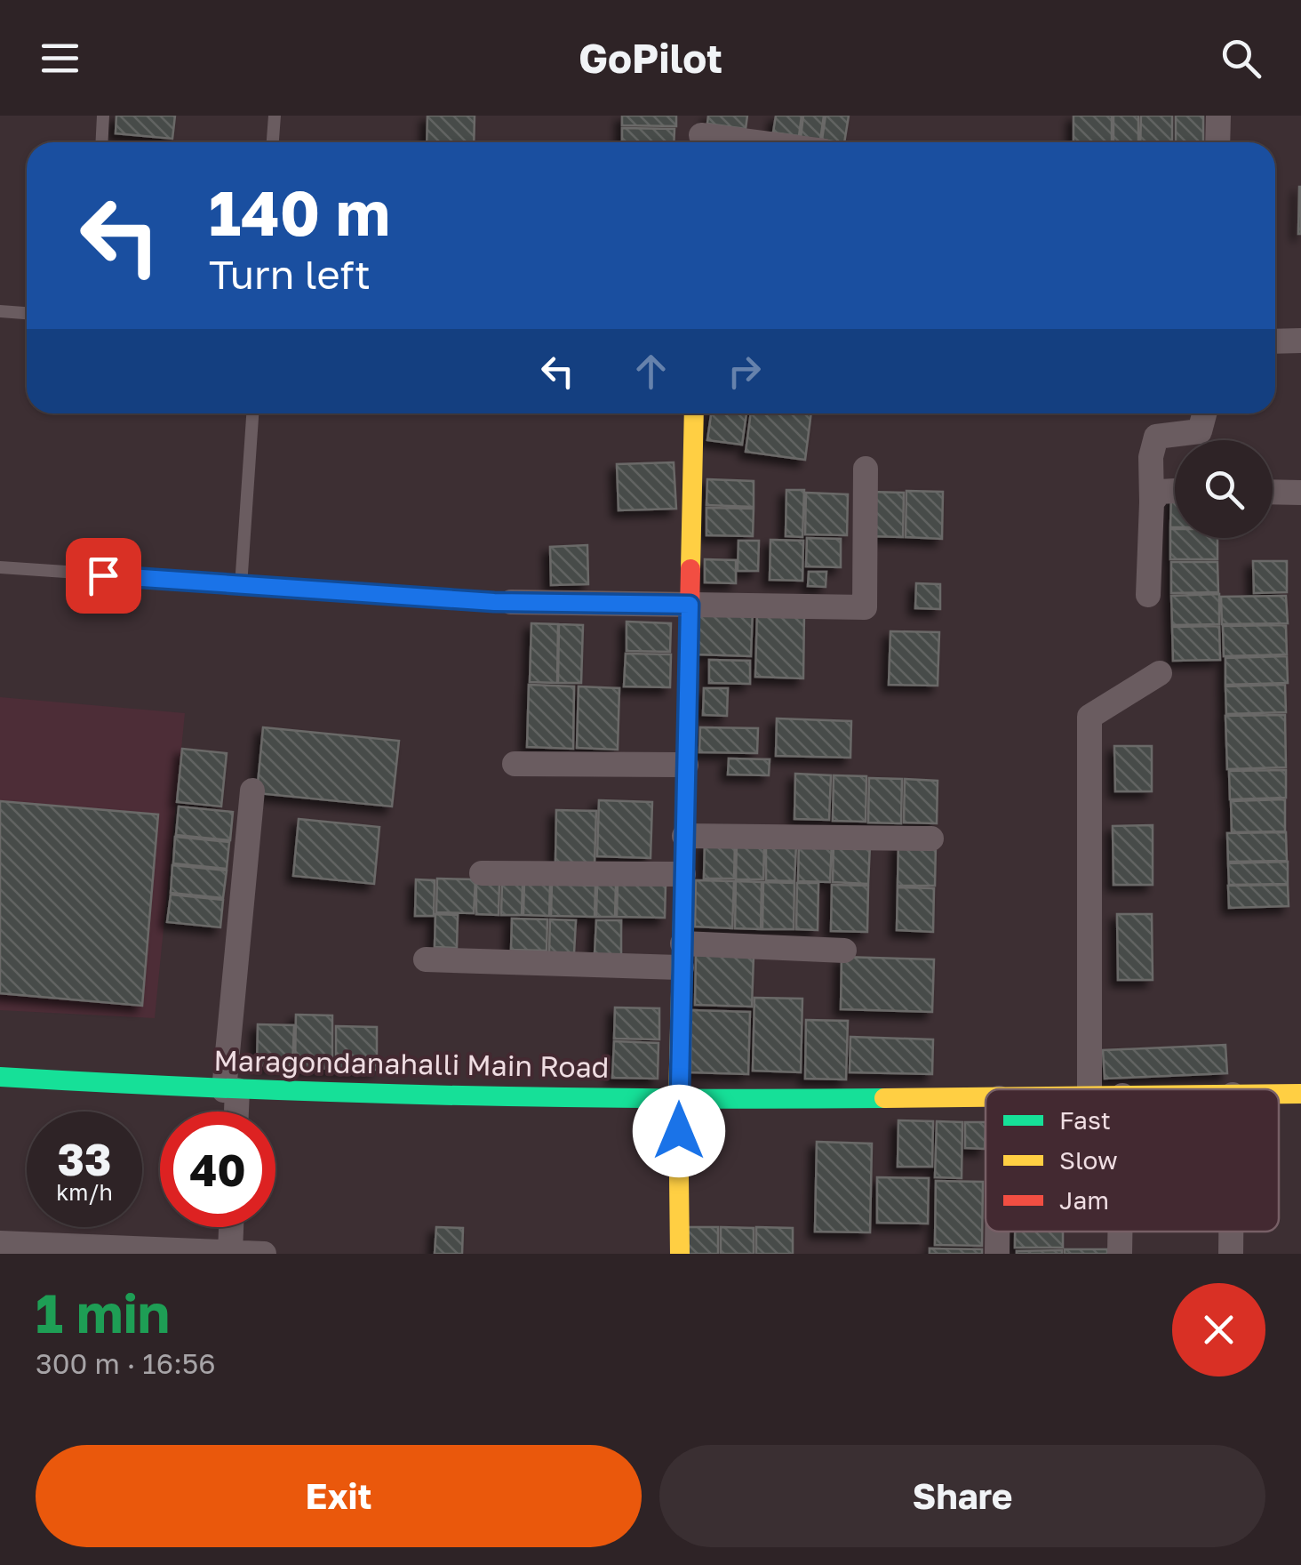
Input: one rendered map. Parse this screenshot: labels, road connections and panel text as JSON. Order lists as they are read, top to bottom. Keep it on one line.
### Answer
{"streets":{"street":["Maragondanahalli Main Road"]},"legend":["Fast","Slow","Jam"],"page":{"header":"GoPilot","turn":["140 m","Turn left"],"speed":"33 km/h","limit":"40","heading":["1 min","300 m · 16:56"],"buttons":["Exit","Share"]}}
